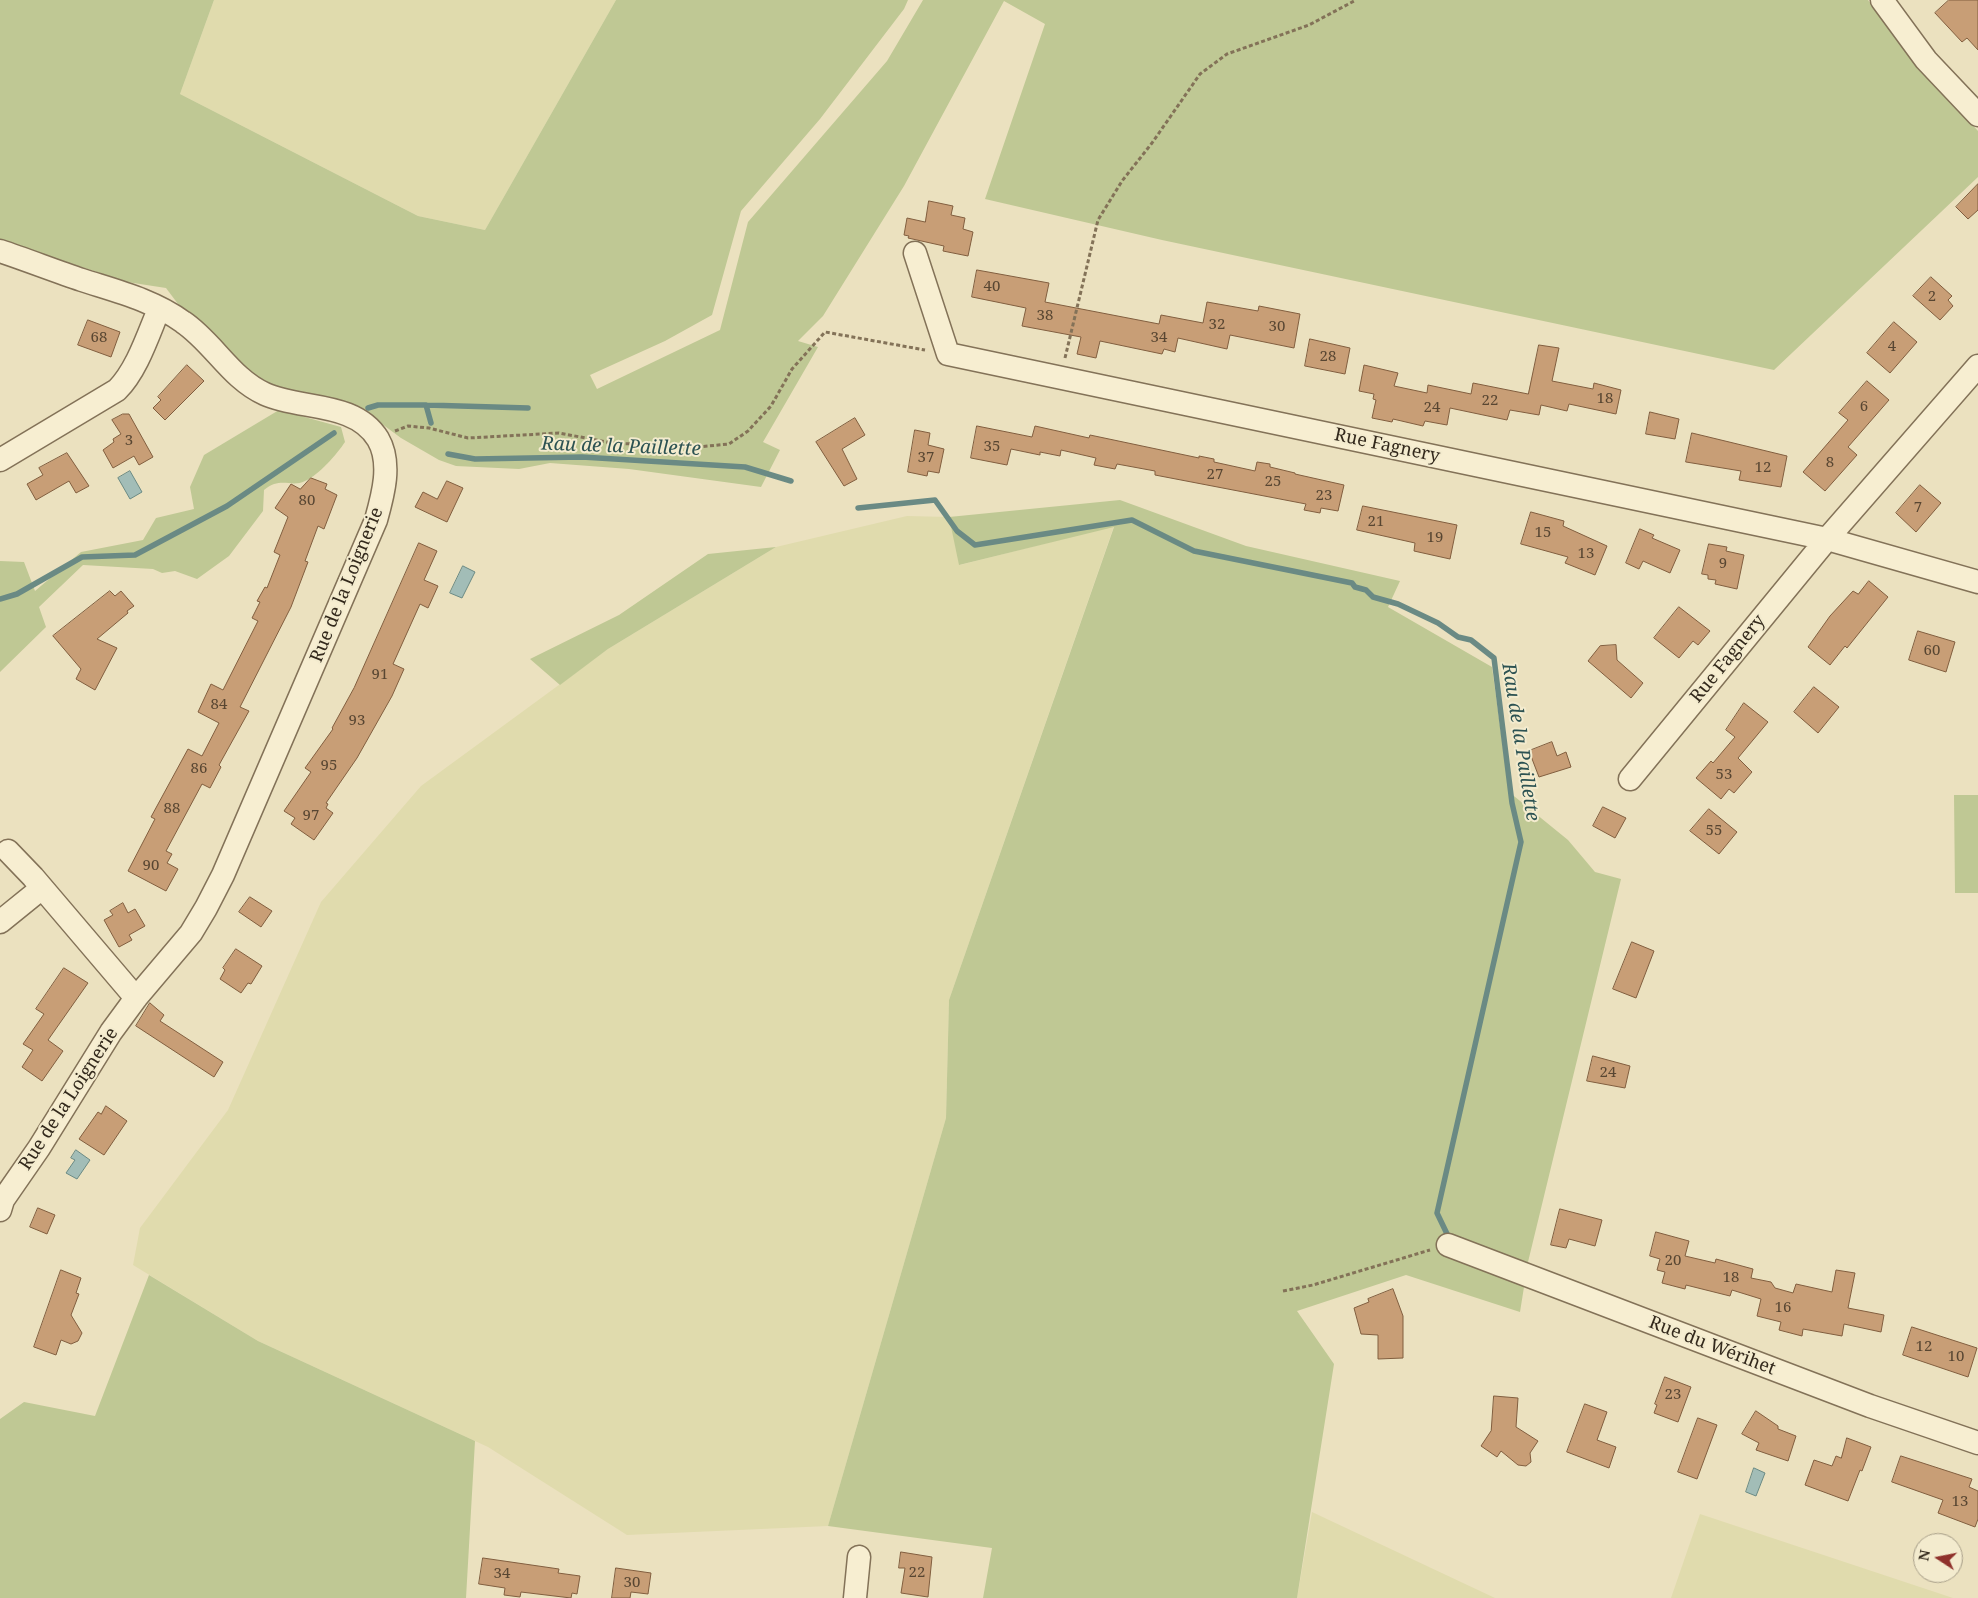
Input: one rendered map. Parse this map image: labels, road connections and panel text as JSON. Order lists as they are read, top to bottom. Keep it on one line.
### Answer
{"streets":{"street":["Rue Fagnery","Rue de la Loignerie","Rue du Wérihet"]},"water":["Rau de la Paillette"],"house_numbers":["40","2","38","32","30","68","34","4","28","18","22","6","24","3","35","37","8","12","27","25","23","80","7","21","15","19","13","9","60","91","84","93","95","86","53","88","97","55","90","24","20","18","16","12","10","23","13","22","34","30"],"north":"left"}
